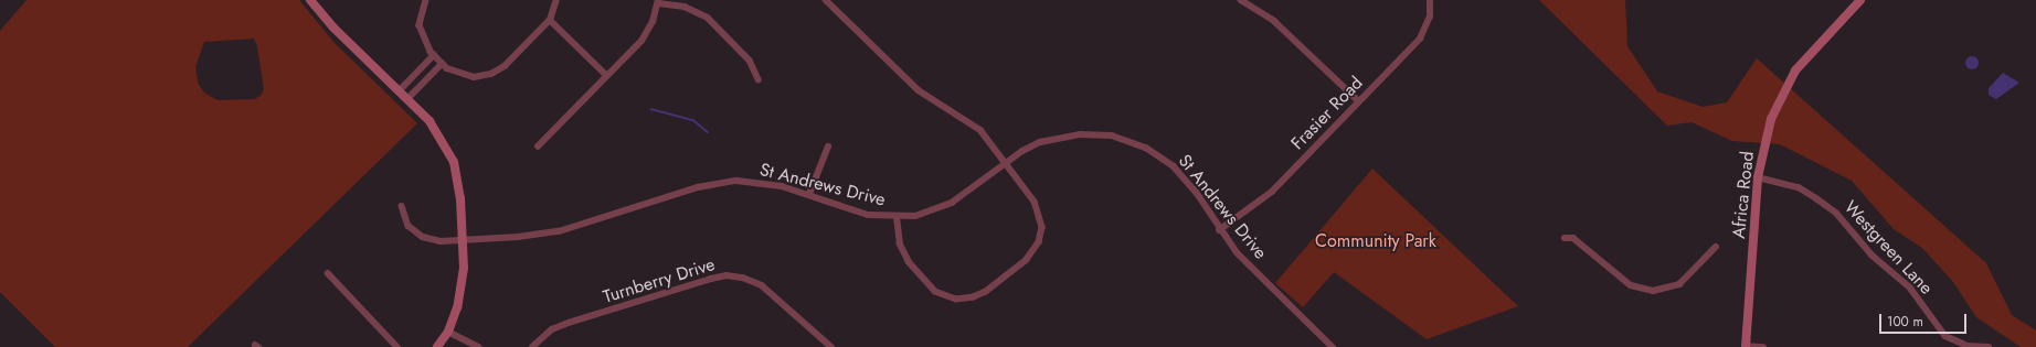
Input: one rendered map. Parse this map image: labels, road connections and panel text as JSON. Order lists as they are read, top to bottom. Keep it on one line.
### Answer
{"streets":{"street":["Frasier Road","St Andrews Drive","Africa Road","Westgreen Lane","Turnberry Drive"]},"crossings":[["Frasier Road","St Andrews Drive"],["Africa Road","Westgreen Lane"]],"parks":["Community Park"],"scale_bar":"100 m"}
